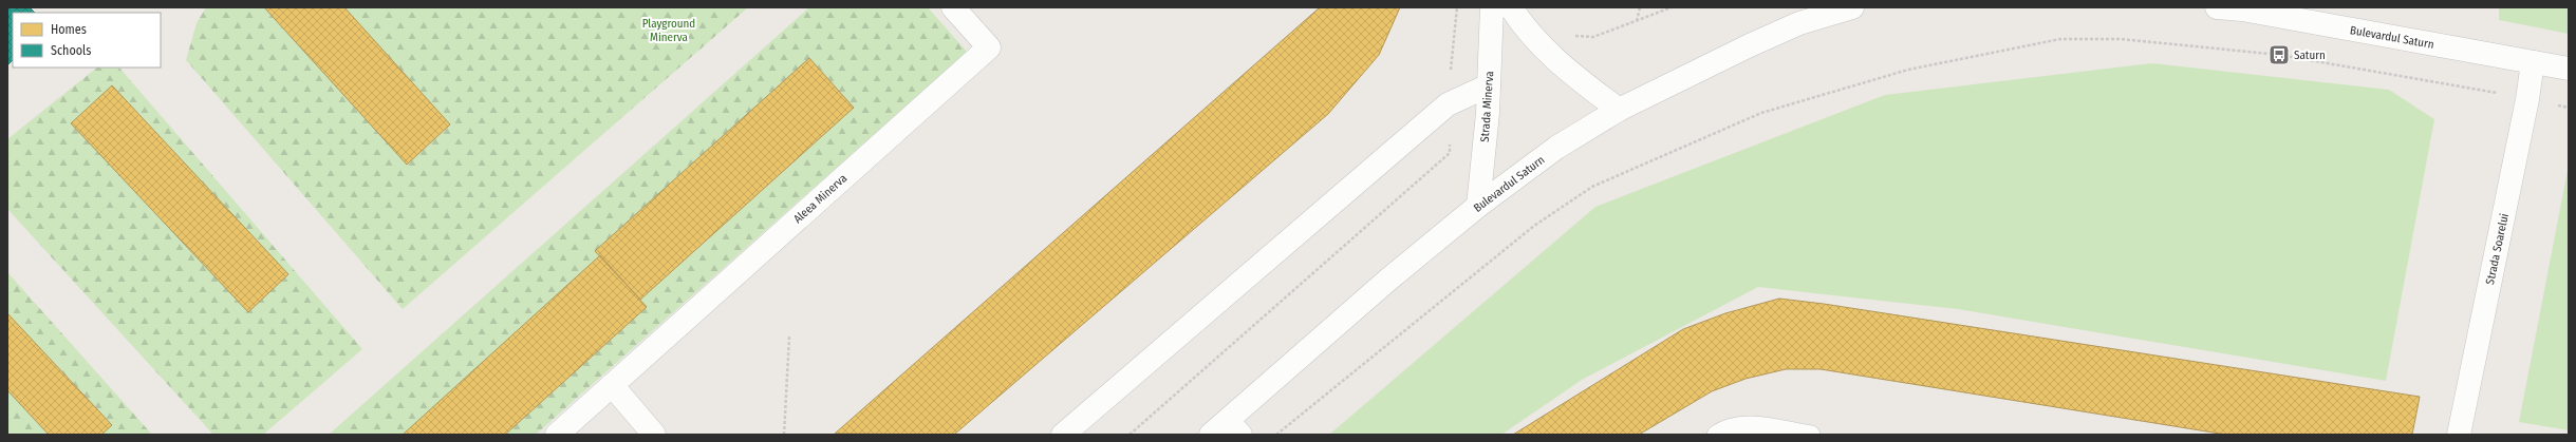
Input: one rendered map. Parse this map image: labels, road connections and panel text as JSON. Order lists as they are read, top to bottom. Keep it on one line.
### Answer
{"streets":{"street":["Bulevardul Saturn","Strada Minerva","Aleea Minerva","Strada Soarelui"]},"crossings":[["Bulevardul Saturn","Strada Minerva"],["Bulevardul Saturn","Strada Soarelui"]],"parks":["Playground Minerva"],"places":{"bus stop":["Saturn"]},"legend":["Homes","Schools"]}
